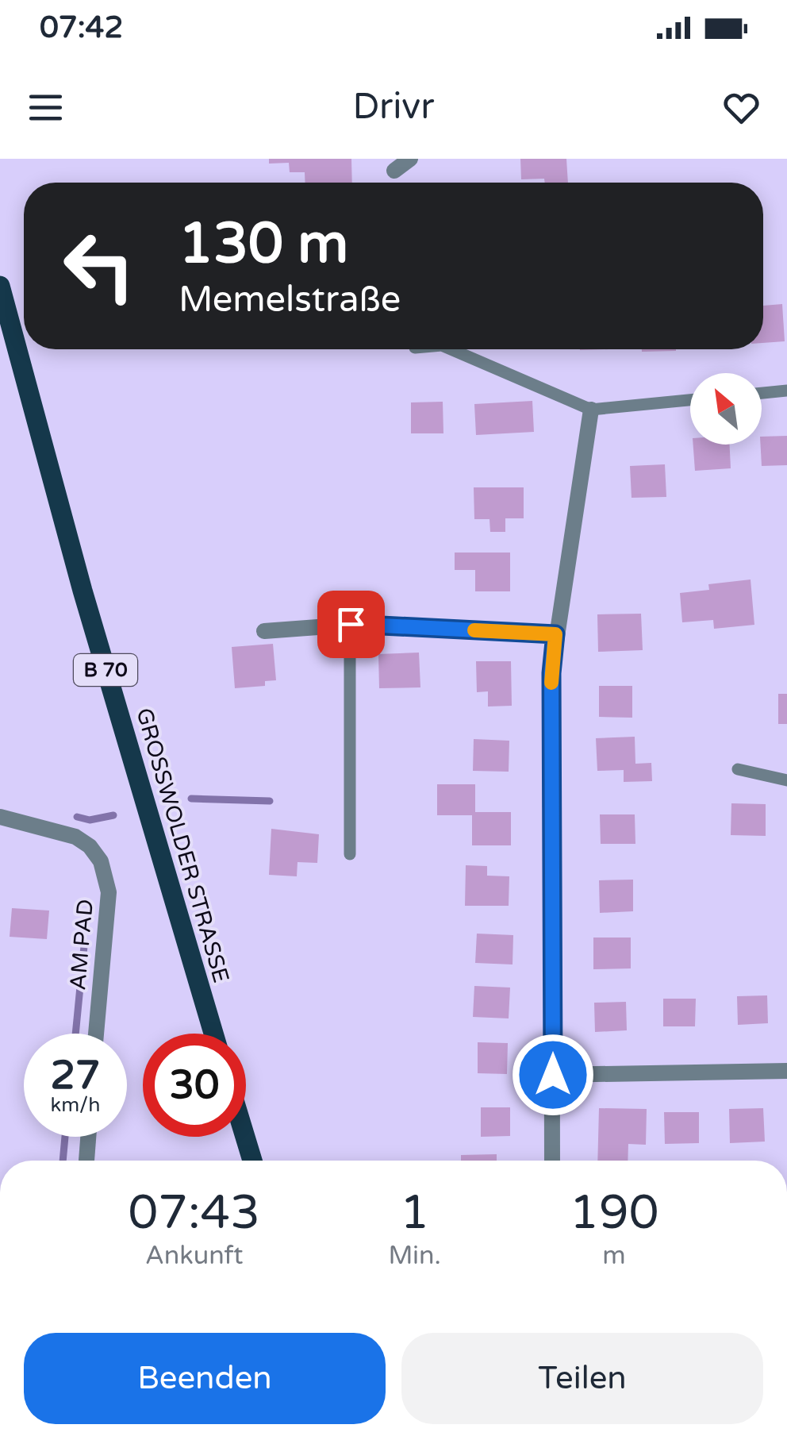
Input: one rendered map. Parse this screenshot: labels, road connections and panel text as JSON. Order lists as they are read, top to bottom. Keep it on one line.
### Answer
{"streets":{"main road":["B 70","GROSSWOLDER STRASSE"],"street":["AM PAD"]},"north":"top left","page":{"status":"07:42","header":"Drivr","turn":["130 m","Memelstraße"],"speed":"27 km/h","limit":"30","eta":["07:43","Ankunft","1","Min.","190","m"],"buttons":["Beenden","Teilen"]}}
